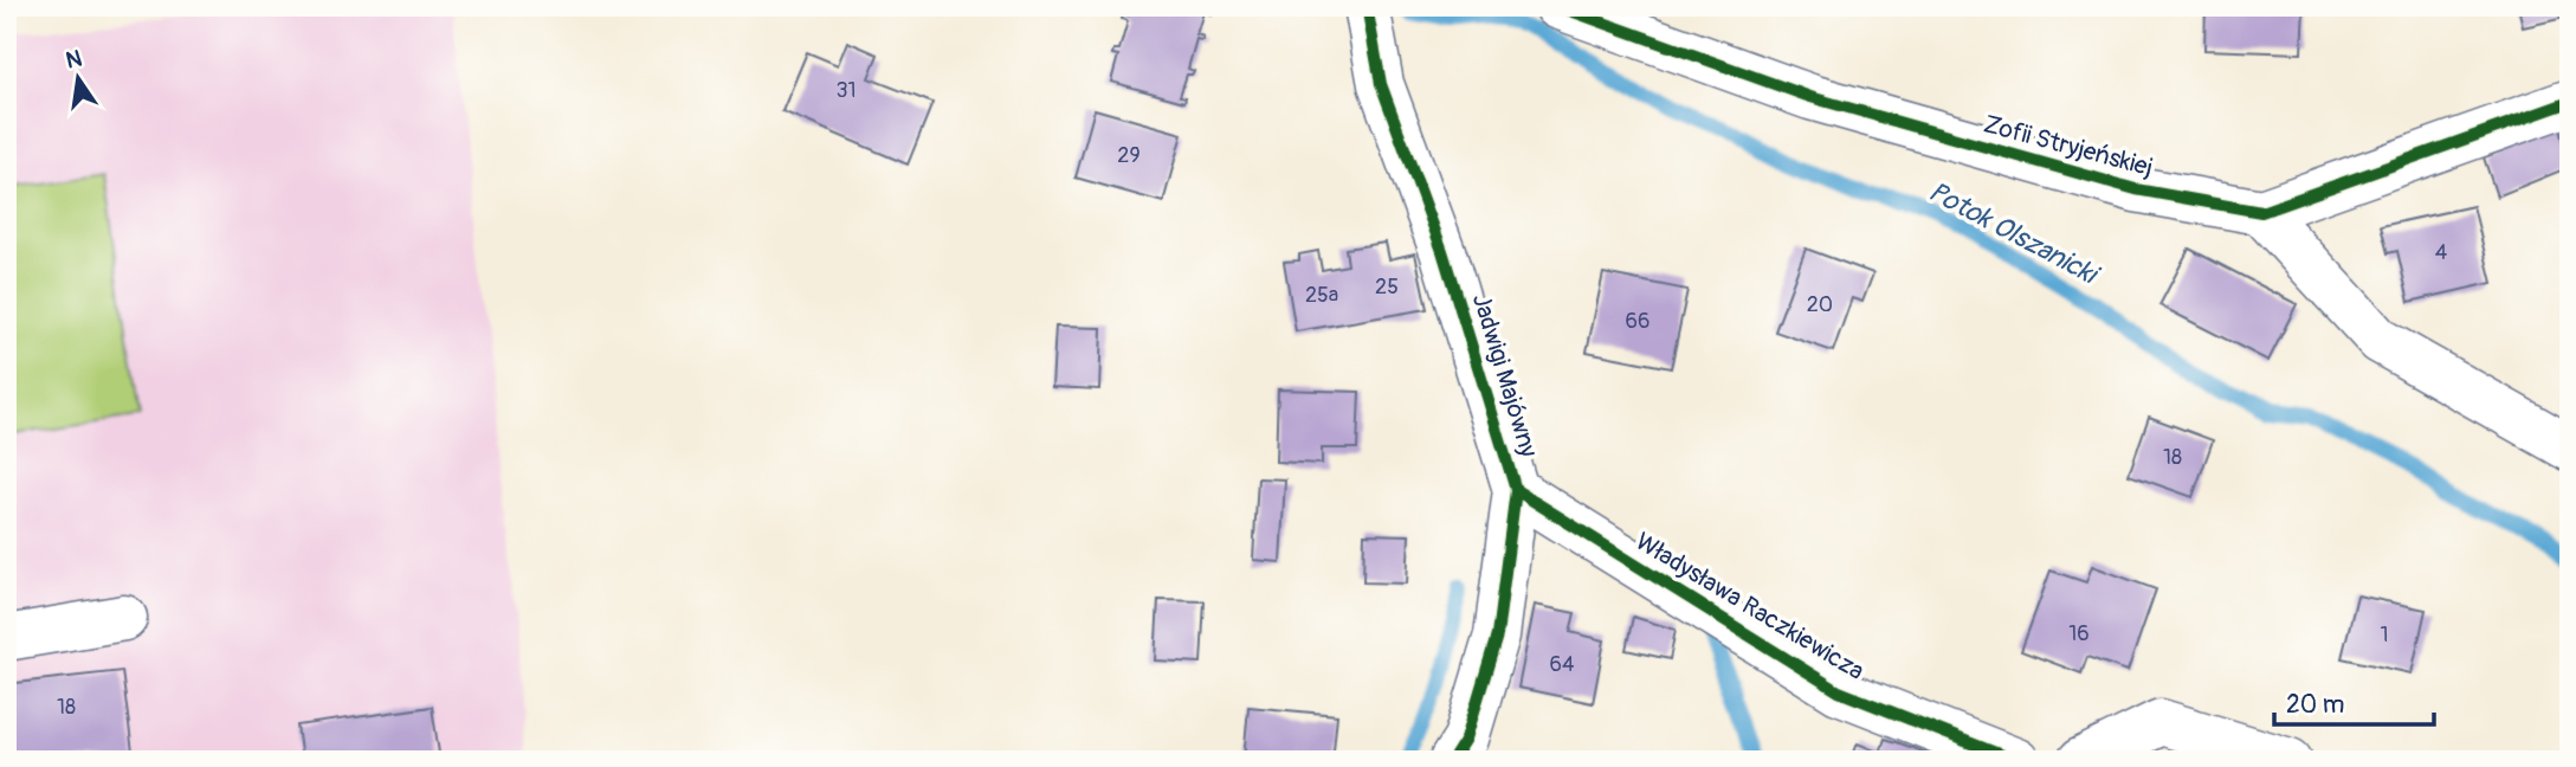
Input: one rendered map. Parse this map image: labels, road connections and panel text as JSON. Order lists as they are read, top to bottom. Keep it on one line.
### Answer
{"streets":{"street":["Zofii Stryjeńskiej","Jadwigi Majówny","Władysława Raczkiewicza"]},"crossings":[["Jadwigi Majówny","Władysława Raczkiewicza"]],"water":["Potok Olszanicki"],"house_numbers":["31","29","4","25","25a","20","66","18","16","1","64","18"],"scale_bar":"20 m","north":"top"}
